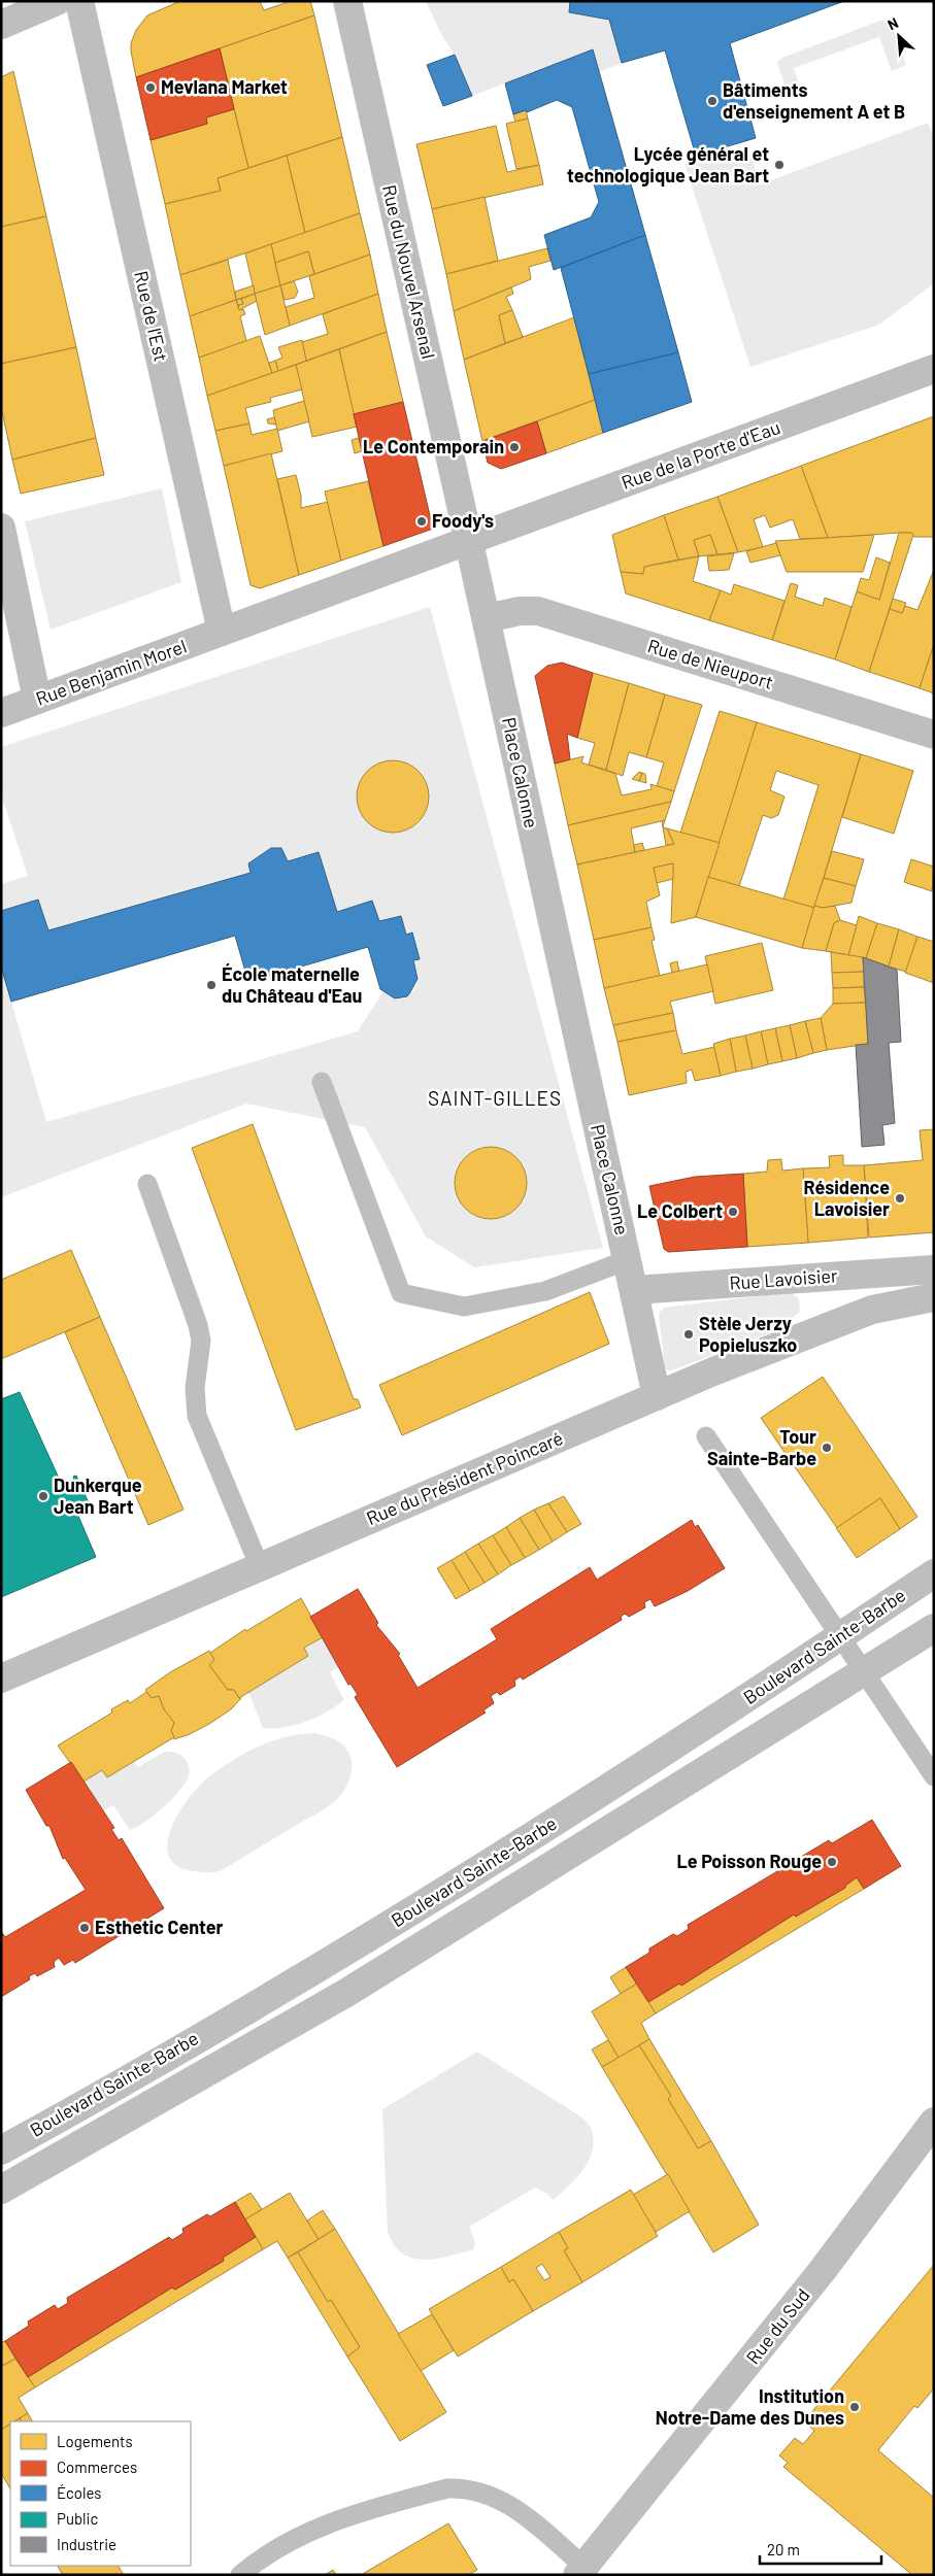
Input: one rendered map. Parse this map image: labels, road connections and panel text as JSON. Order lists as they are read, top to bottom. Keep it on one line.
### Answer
{"streets":{"street":["Rue du Nouvel Arsenal","Rue de l'Est","Rue de la Porte d'Eau","Rue de Nieuport","Rue Benjamin Morel","Place Calonne","Rue Lavoisier","Rue du Président Poincaré","Boulevard Sainte-Barbe","Rue du Sud"]},"crossings":[["Rue du Nouvel Arsenal","Rue de la Porte d'Eau"],["Rue du Nouvel Arsenal","Place Calonne"],["Rue de l'Est","Rue Benjamin Morel"],["Rue de la Porte d'Eau","Place Calonne"],["Rue de Nieuport","Place Calonne"],["Place Calonne","Rue Lavoisier"],["Place Calonne","Rue du Président Poincaré"]],"districts":["SAINT-GILLES"],"places":["Mevlana Market","Bâtiments d'enseignement A et B","Lycée général et technologique Jean Bart","Le Contemporain","Foody's","École maternelle du Château d'Eau","Résidence Lavoisier","Le Colbert","Stèle Jerzy Popieluszko","Tour Sainte-Barbe","Dunkerque Jean Bart","Le Poisson Rouge","Esthetic Center","Institution Notre-Dame des Dunes"],"legend":["Logements","Commerces","Écoles","Public","Industrie"],"scale_bar":"20 m","north":"top left"}
